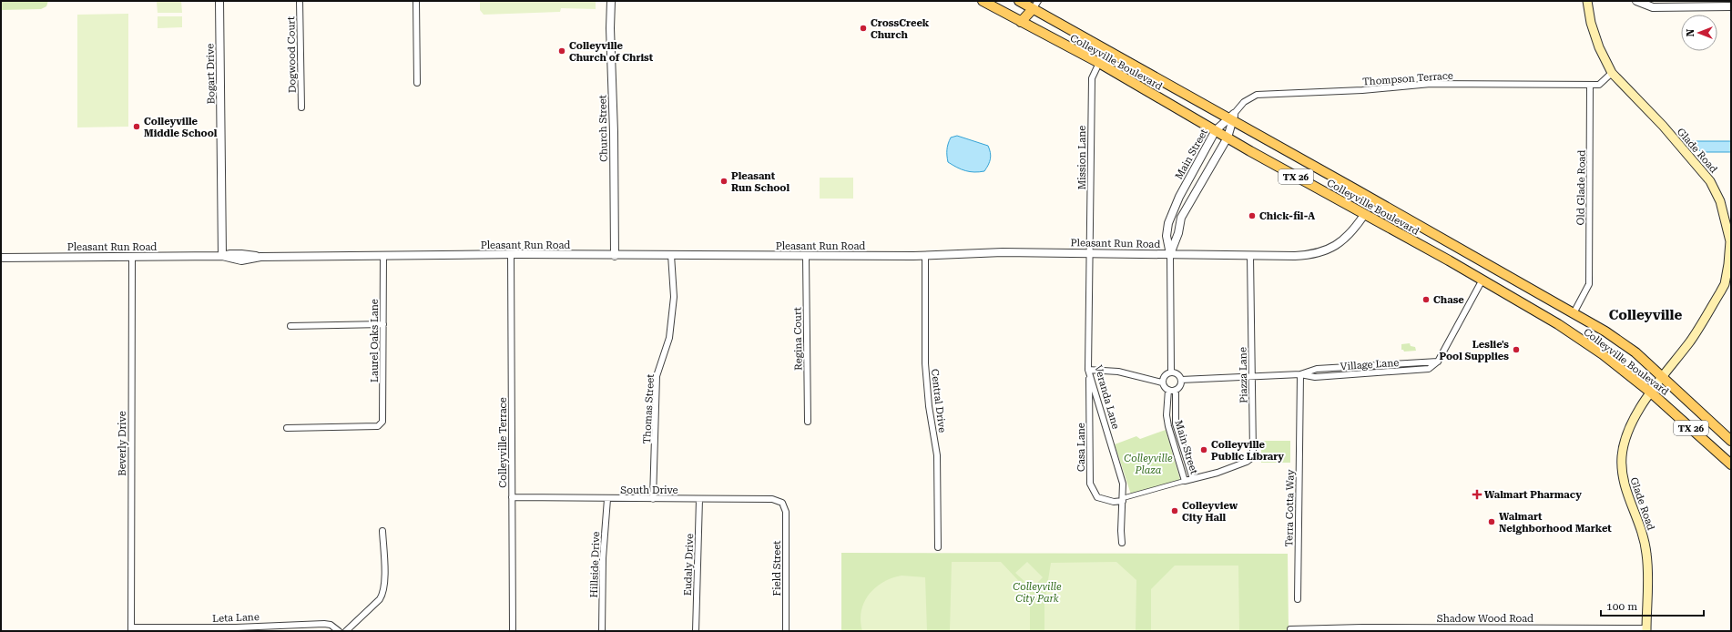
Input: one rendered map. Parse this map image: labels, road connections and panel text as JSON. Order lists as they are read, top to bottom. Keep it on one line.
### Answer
{"streets":{"main road":["Colleyville Boulevard","Glade Road","TX 26"],"street":["Dogwood Court","Bogart Drive","Thompson Terrace","Church Street","Main Street","Mission Lane","Old Glade Road","Pleasant Run Road","Regina Court","Laurel Oaks Lane","Village Lane","Piazza Lane","Veranda Lane","Central Drive","Thomas Street","Colleyville Terrace","Beverly Drive","Casa Lane","South Drive","Terra Cotta Way","Hillside Drive","Eudaly Drive","Field Street","Leta Lane","Shadow Wood Road"]},"crossings":[["Colleyville Boulevard","Thompson Terrace"],["Colleyville Boulevard","Glade Road"],["Colleyville Boulevard","Main Street"],["Colleyville Boulevard","Mission Lane"],["Colleyville Boulevard","Old Glade Road"],["Colleyville Boulevard","Pleasant Run Road"],["Colleyville Boulevard","Village Lane"],["Bogart Drive","Pleasant Run Road"],["Thompson Terrace","Main Street"],["Thompson Terrace","Old Glade Road"],["Church Street","Pleasant Run Road"],["Glade Road","Shadow Wood Road"],["Main Street","Pleasant Run Road"],["Main Street","Village Lane"],["Main Street","Piazza Lane"],["Mission Lane","Pleasant Run Road"],["Mission Lane","Veranda Lane"],["Pleasant Run Road","Regina Court"],["Pleasant Run Road","Laurel Oaks Lane"],["Pleasant Run Road","Piazza Lane"],["Pleasant Run Road","Veranda Lane"],["Pleasant Run Road","Central Drive"],["Pleasant Run Road","Thomas Street"],["Pleasant Run Road","Colleyville Terrace"],["Pleasant Run Road","Beverly Drive"],["Village Lane","Piazza Lane"],["Village Lane","Terra Cotta Way"],["Veranda Lane","Casa Lane"],["Thomas Street","South Drive"],["Colleyville Terrace","South Drive"],["Beverly Drive","Leta Lane"],["South Drive","Hillside Drive"],["South Drive","Eudaly Drive"],["South Drive","Field Street"]],"districts":["Colleyville"],"parks":["Colleyville Plaza","Colleyville City Park"],"places":{"other":["CrossCreek Church","Colleyville Church of Christ","Colleyville Middle School","Pleasant Run School","Chick-fil-A","Chase","Leslie's Pool Supplies","Colleyville Public Library","Colleyview City Hall","Walmart Neighborhood Market"],"health":["Walmart Pharmacy"]},"scale_bar":"100 m","north":"left"}
